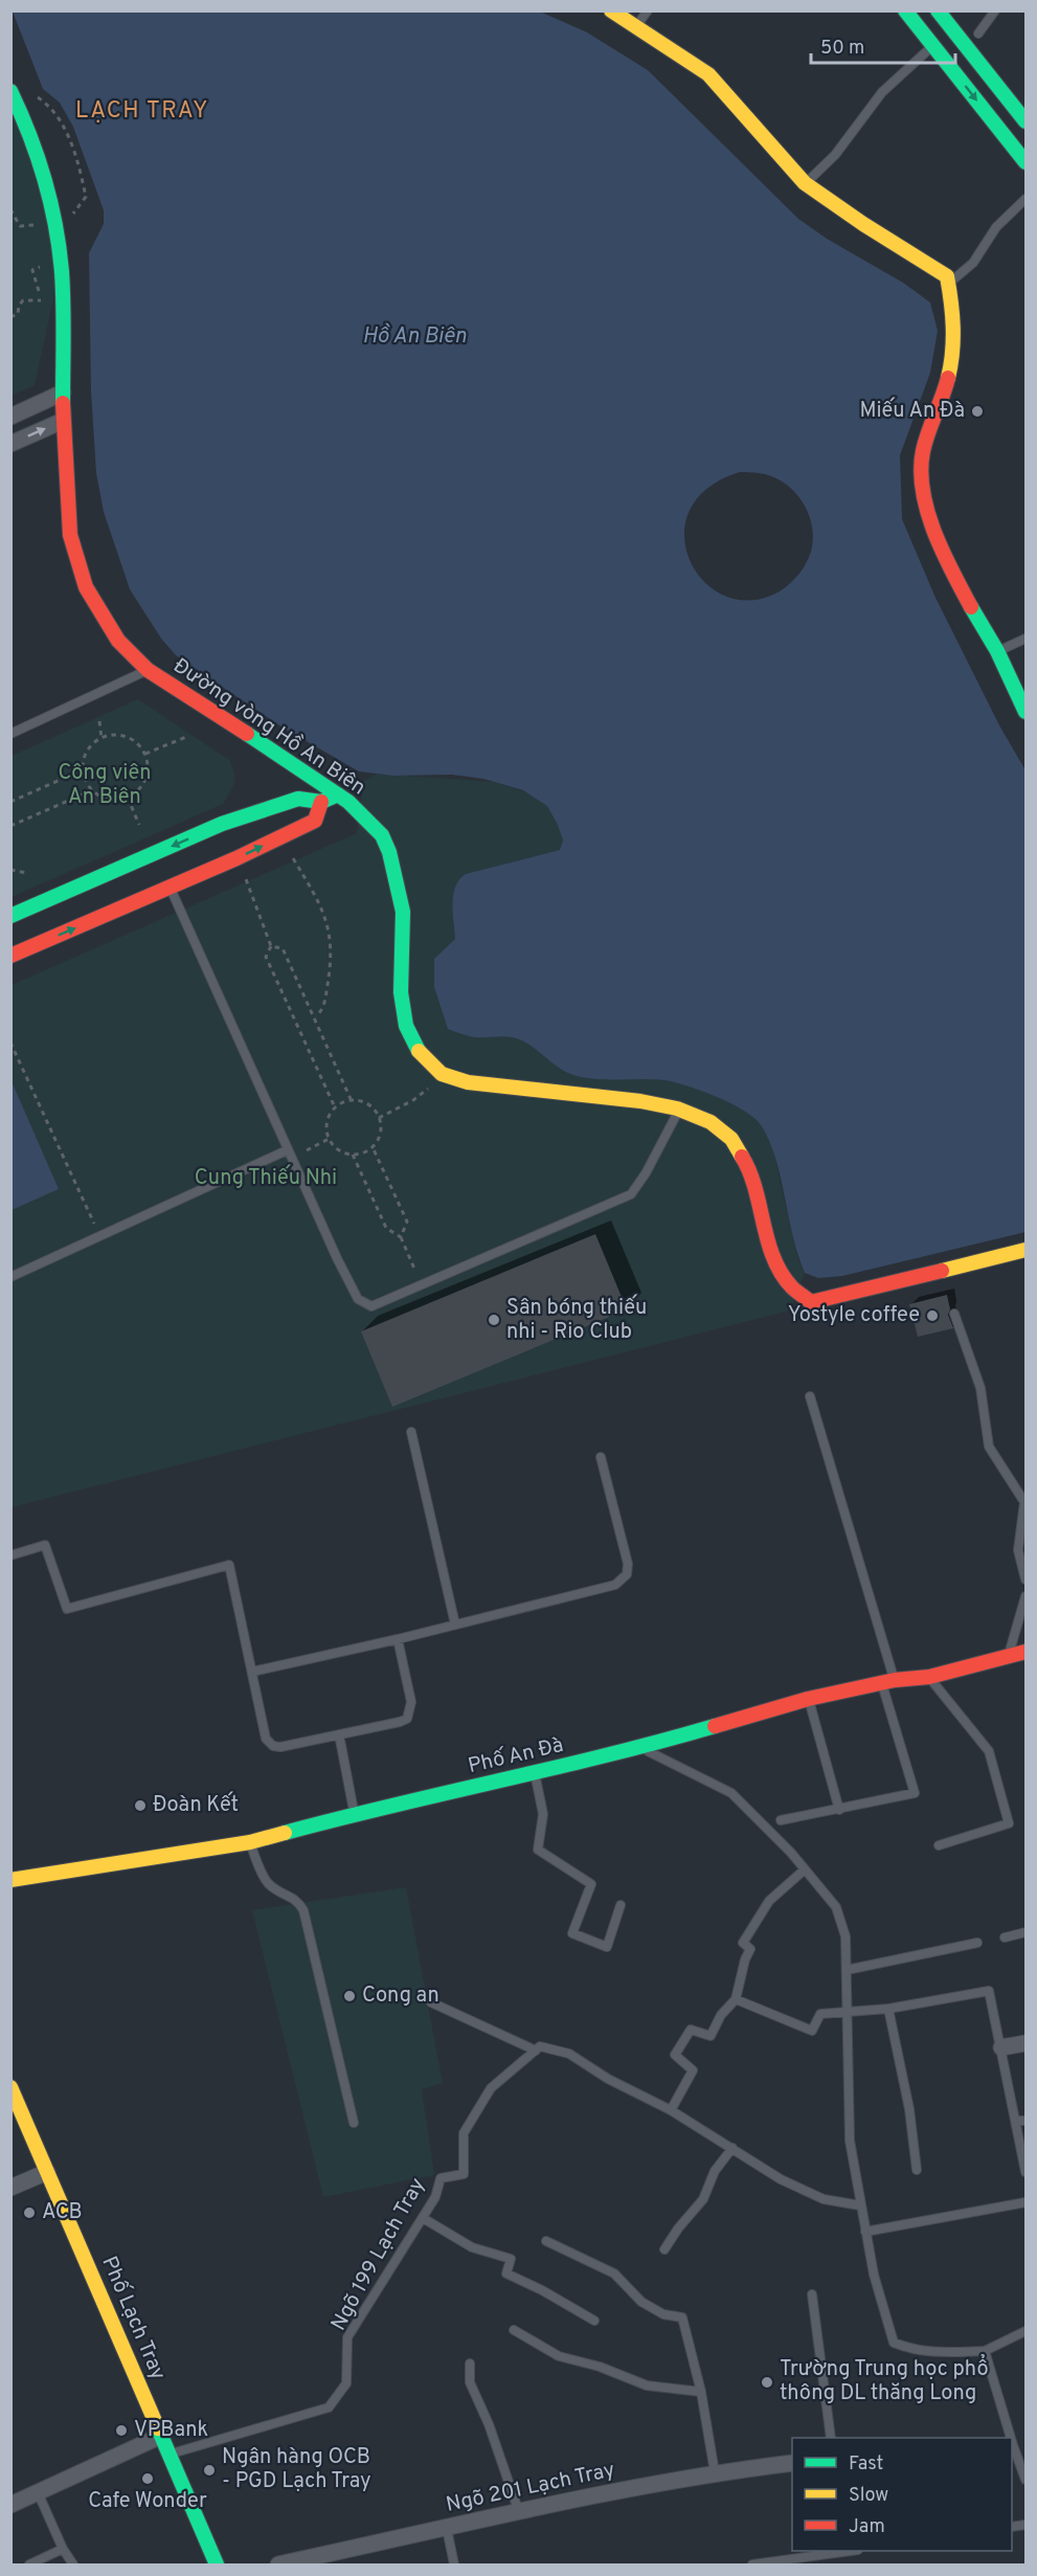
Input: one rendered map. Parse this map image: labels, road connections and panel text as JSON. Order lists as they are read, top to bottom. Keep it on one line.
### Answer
{"streets":{"street":["Đường vòng Hồ An Biên","Phố An Đà","Phố Lạch Tray","Ngõ 201 Lạch Tray"],"lane":["Ngõ 199 Lạch Tray"]},"crossings":[["Ngõ 199 Lạch Tray","Phố Lạch Tray"]],"districts":["LẠCH TRAY"],"water":["Hồ An Biên"],"parks":["Công viên An Biên","Cung Thiếu Nhi"],"places":["Miếu An Đà","Yostyle coffee","Sân bóng thiếu nhi - Rio Club","Đoàn Kết","Cong an","ACB","Trường Trung học phổ thông DL thăng Long","VPBank","Ngân hàng OCB - PGD Lạch Tray","Cafe Wonder"],"legend":["Fast","Slow","Jam"],"scale_bar":"50 m"}
